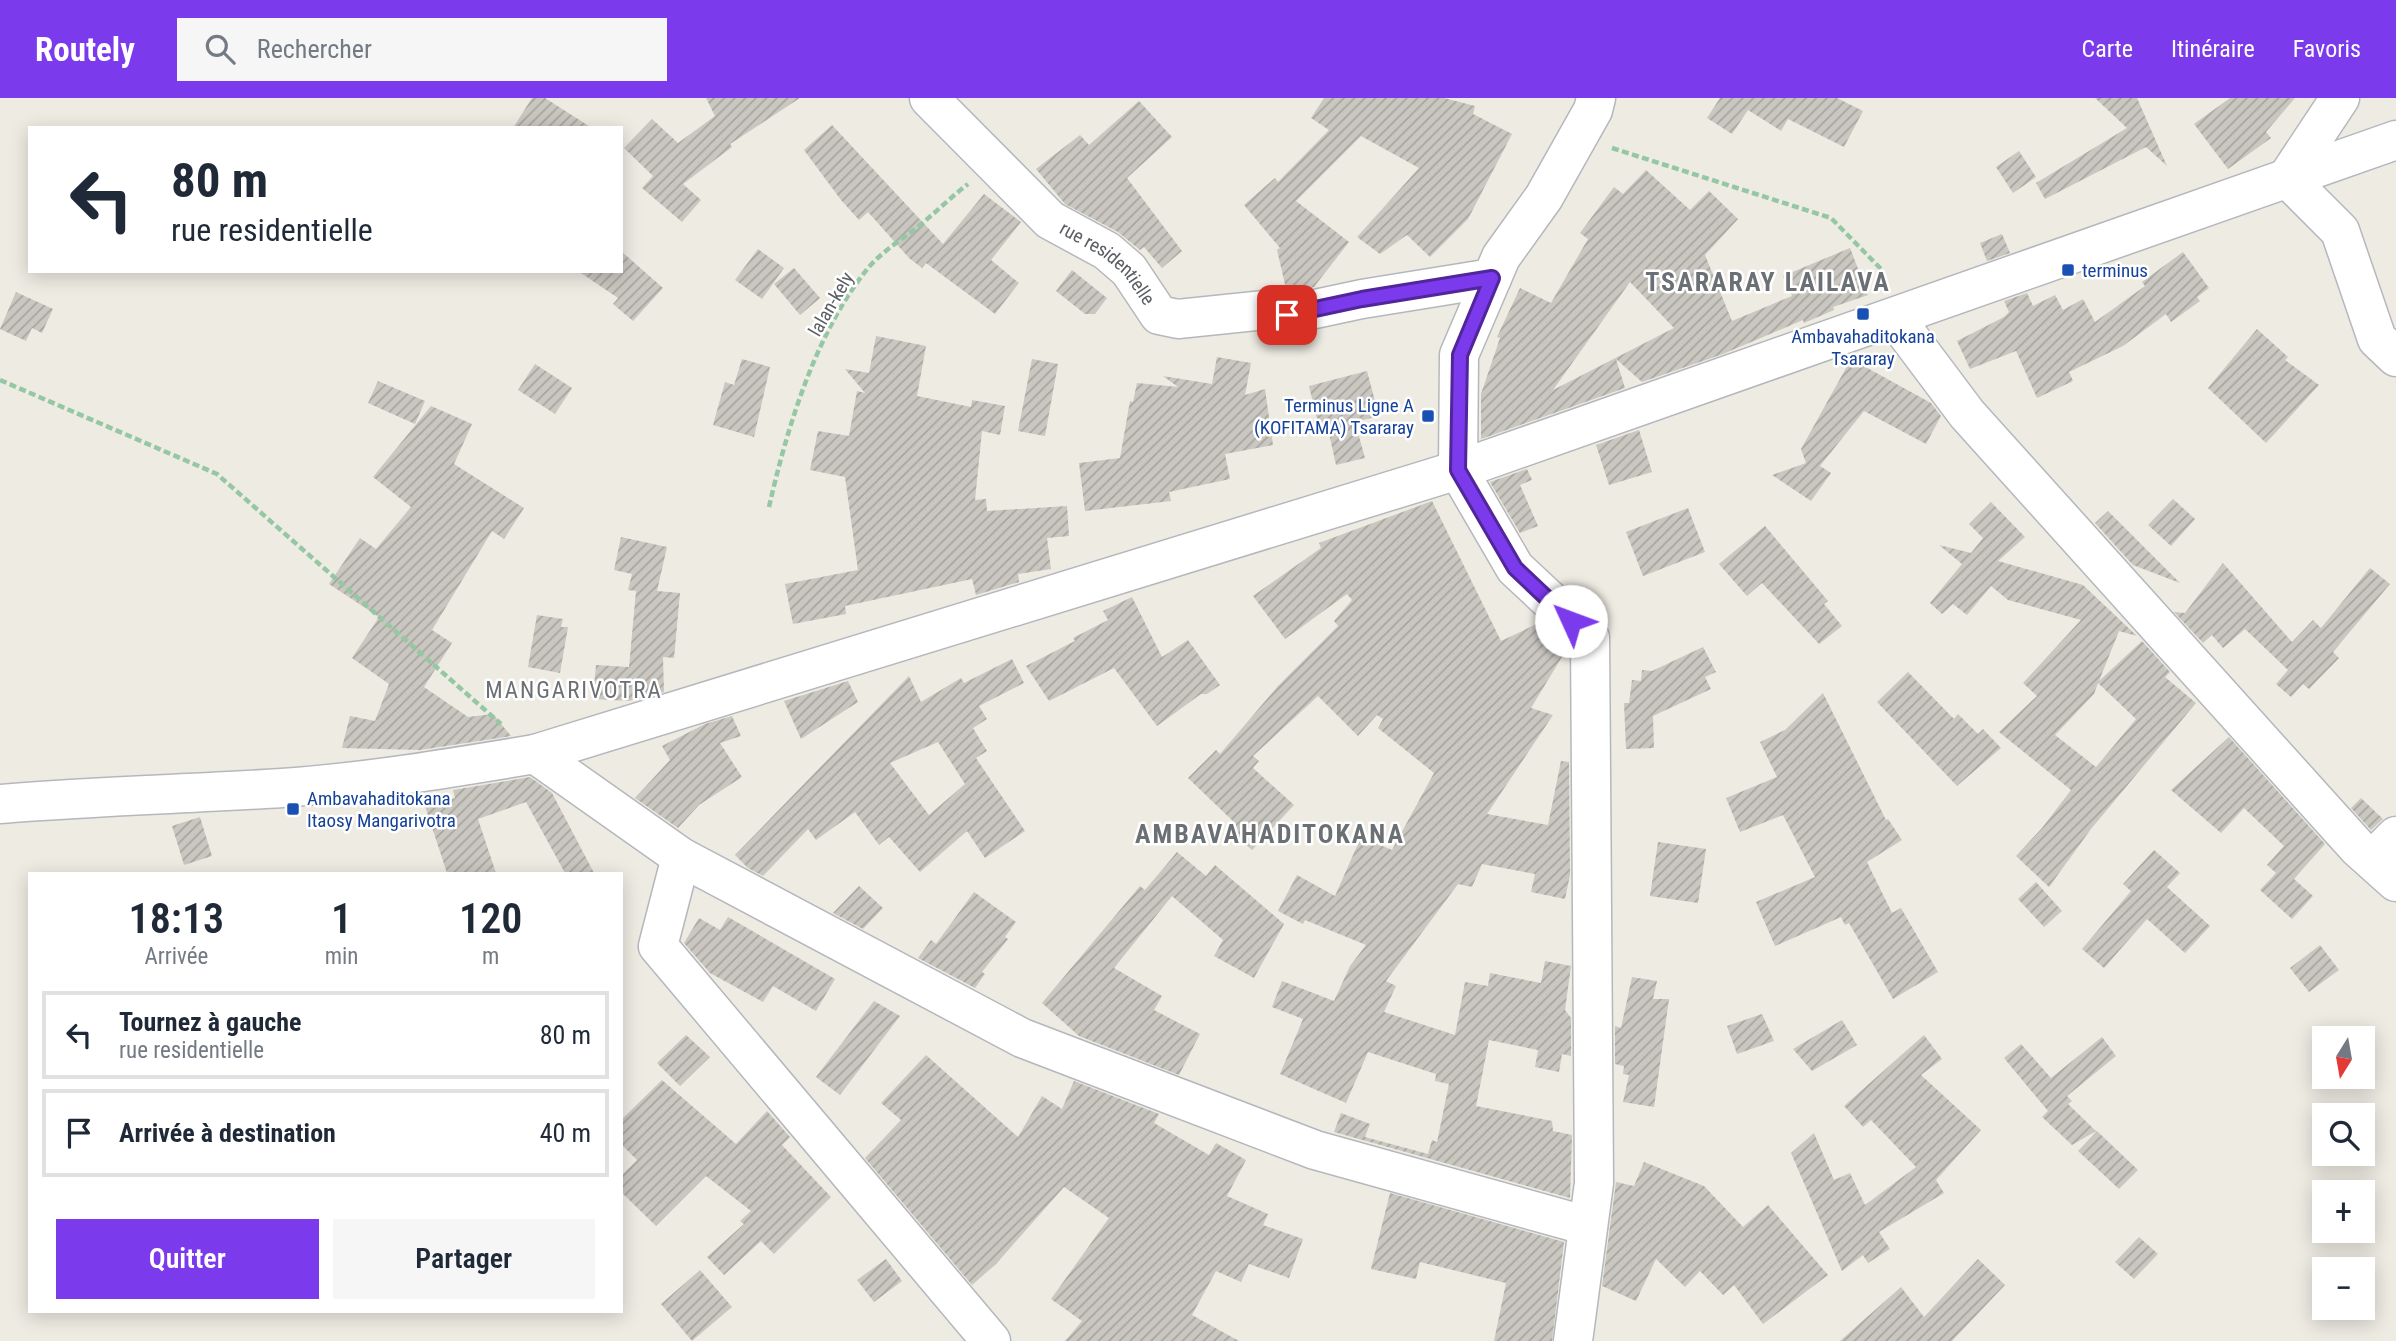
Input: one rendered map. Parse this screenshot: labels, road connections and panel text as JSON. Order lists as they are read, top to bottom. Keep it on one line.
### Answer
{"streets":{"street":["rue residentielle"],"path":["lalan-kely"]},"crossings":[["rue residentielle","lalan-kely"]],"districts":["TSARARAY LAILAVA","MANGARIVOTRA","AMBAVAHADITOKANA"],"places":{"transit":["terminus","Ambavahaditokana Tsararay","Terminus Ligne A (KOFITAMA) Tsararay","Ambavahaditokana Itaosy Mangarivotra"]},"north":"bottom","page":{"header":"Routely","search":"Rechercher","nav":["Carte","Itinéraire","Favoris"],"turn":["80 m","rue residentielle"],"eta":["18:13","Arrivée","1","min","120","m"],"list":[{"name":"Tournez à gauche","note":"rue residentielle","value":"80 m"},{"name":"Arrivée à destination","value":"40 m"}],"map_buttons":["+","−"],"buttons":["Quitter","Partager"]}}
